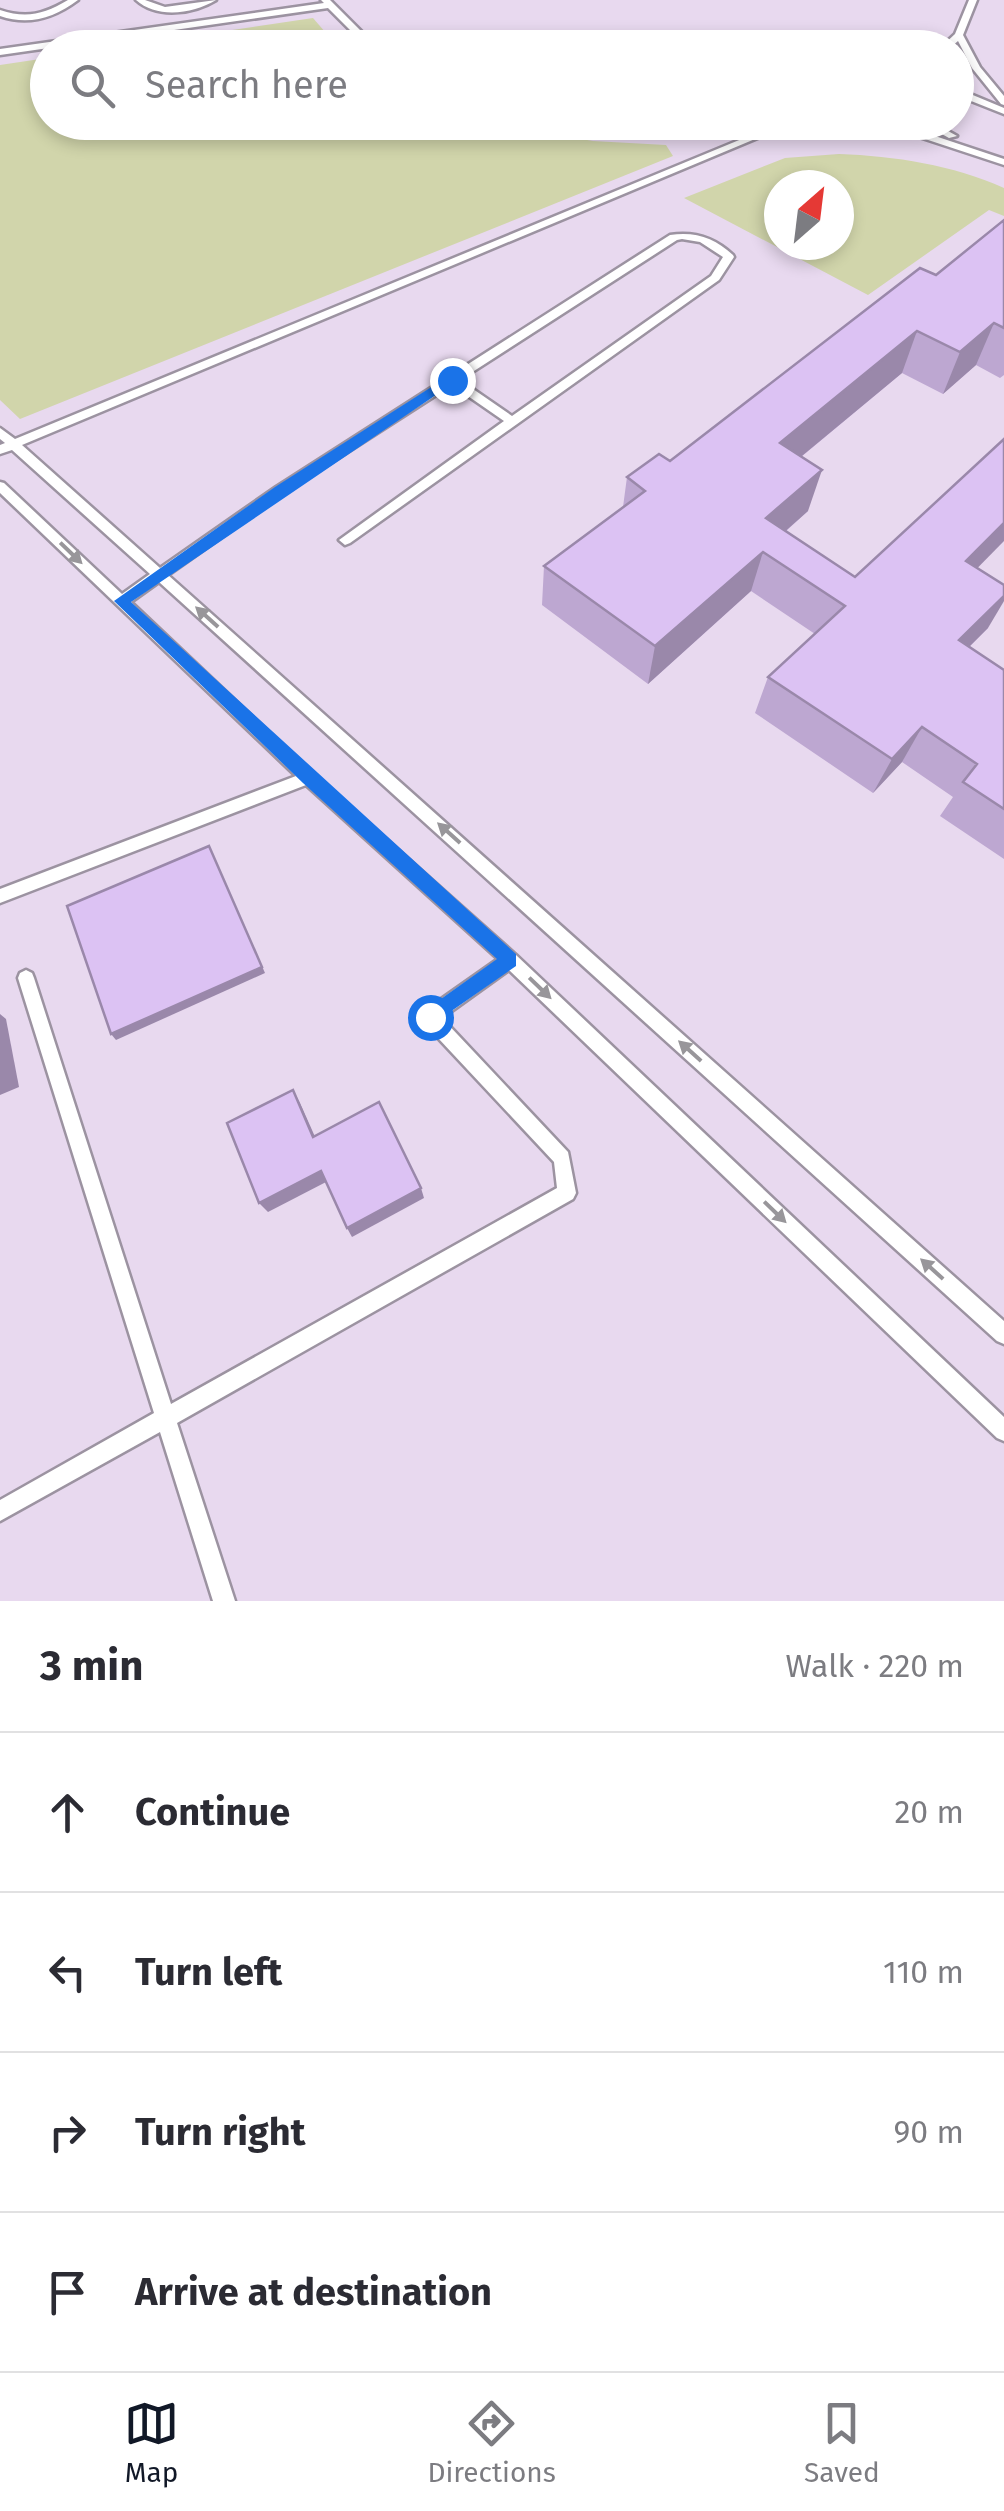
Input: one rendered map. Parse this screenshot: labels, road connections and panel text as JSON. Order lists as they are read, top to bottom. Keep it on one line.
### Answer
{"north":"top right","page":{"search":"Search here","heading":["3 min","Walk · 220 m"],"list":[["Continue","20 m"],["Turn left","110 m"],["Turn right","90 m"],"Arrive at destination"],"nav":["Map","Directions","Saved"]}}
